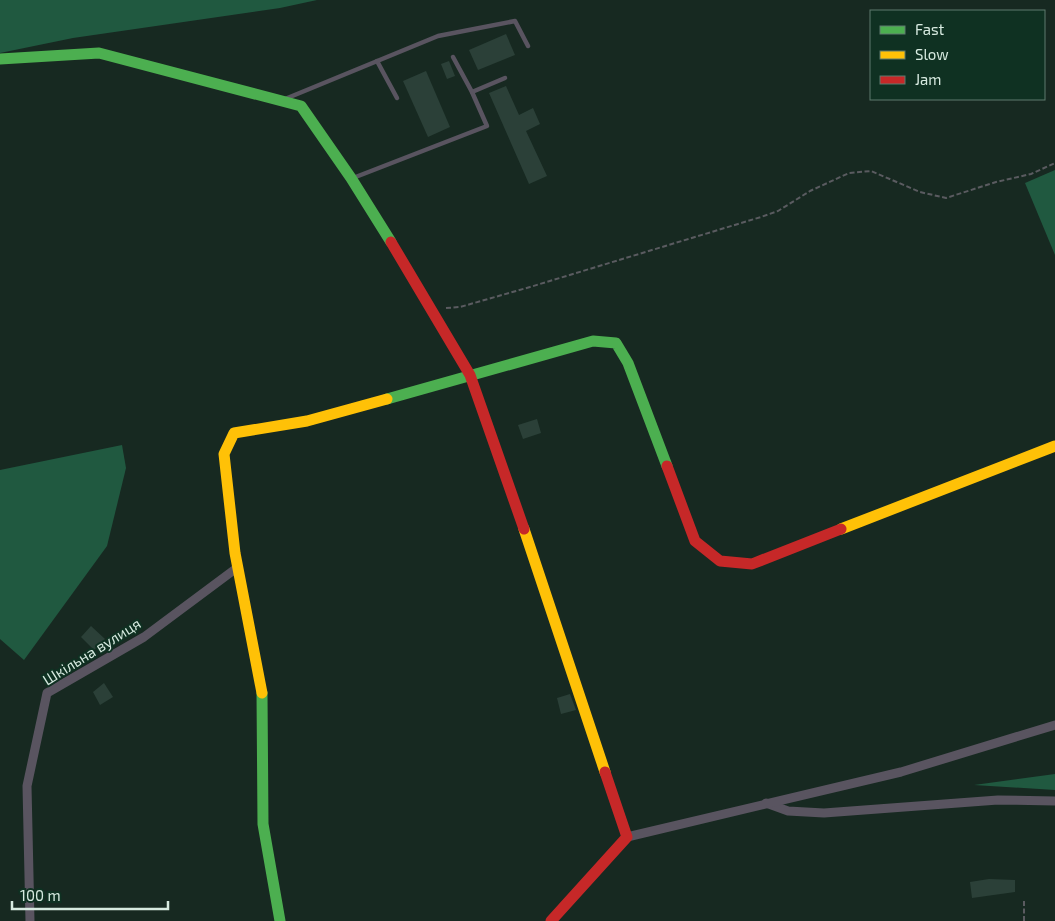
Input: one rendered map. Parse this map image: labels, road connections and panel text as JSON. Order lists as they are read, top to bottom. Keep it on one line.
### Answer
{"streets":{"street":["Шкільна вулиця"]},"legend":["Fast","Slow","Jam"],"scale_bar":"100 m"}
